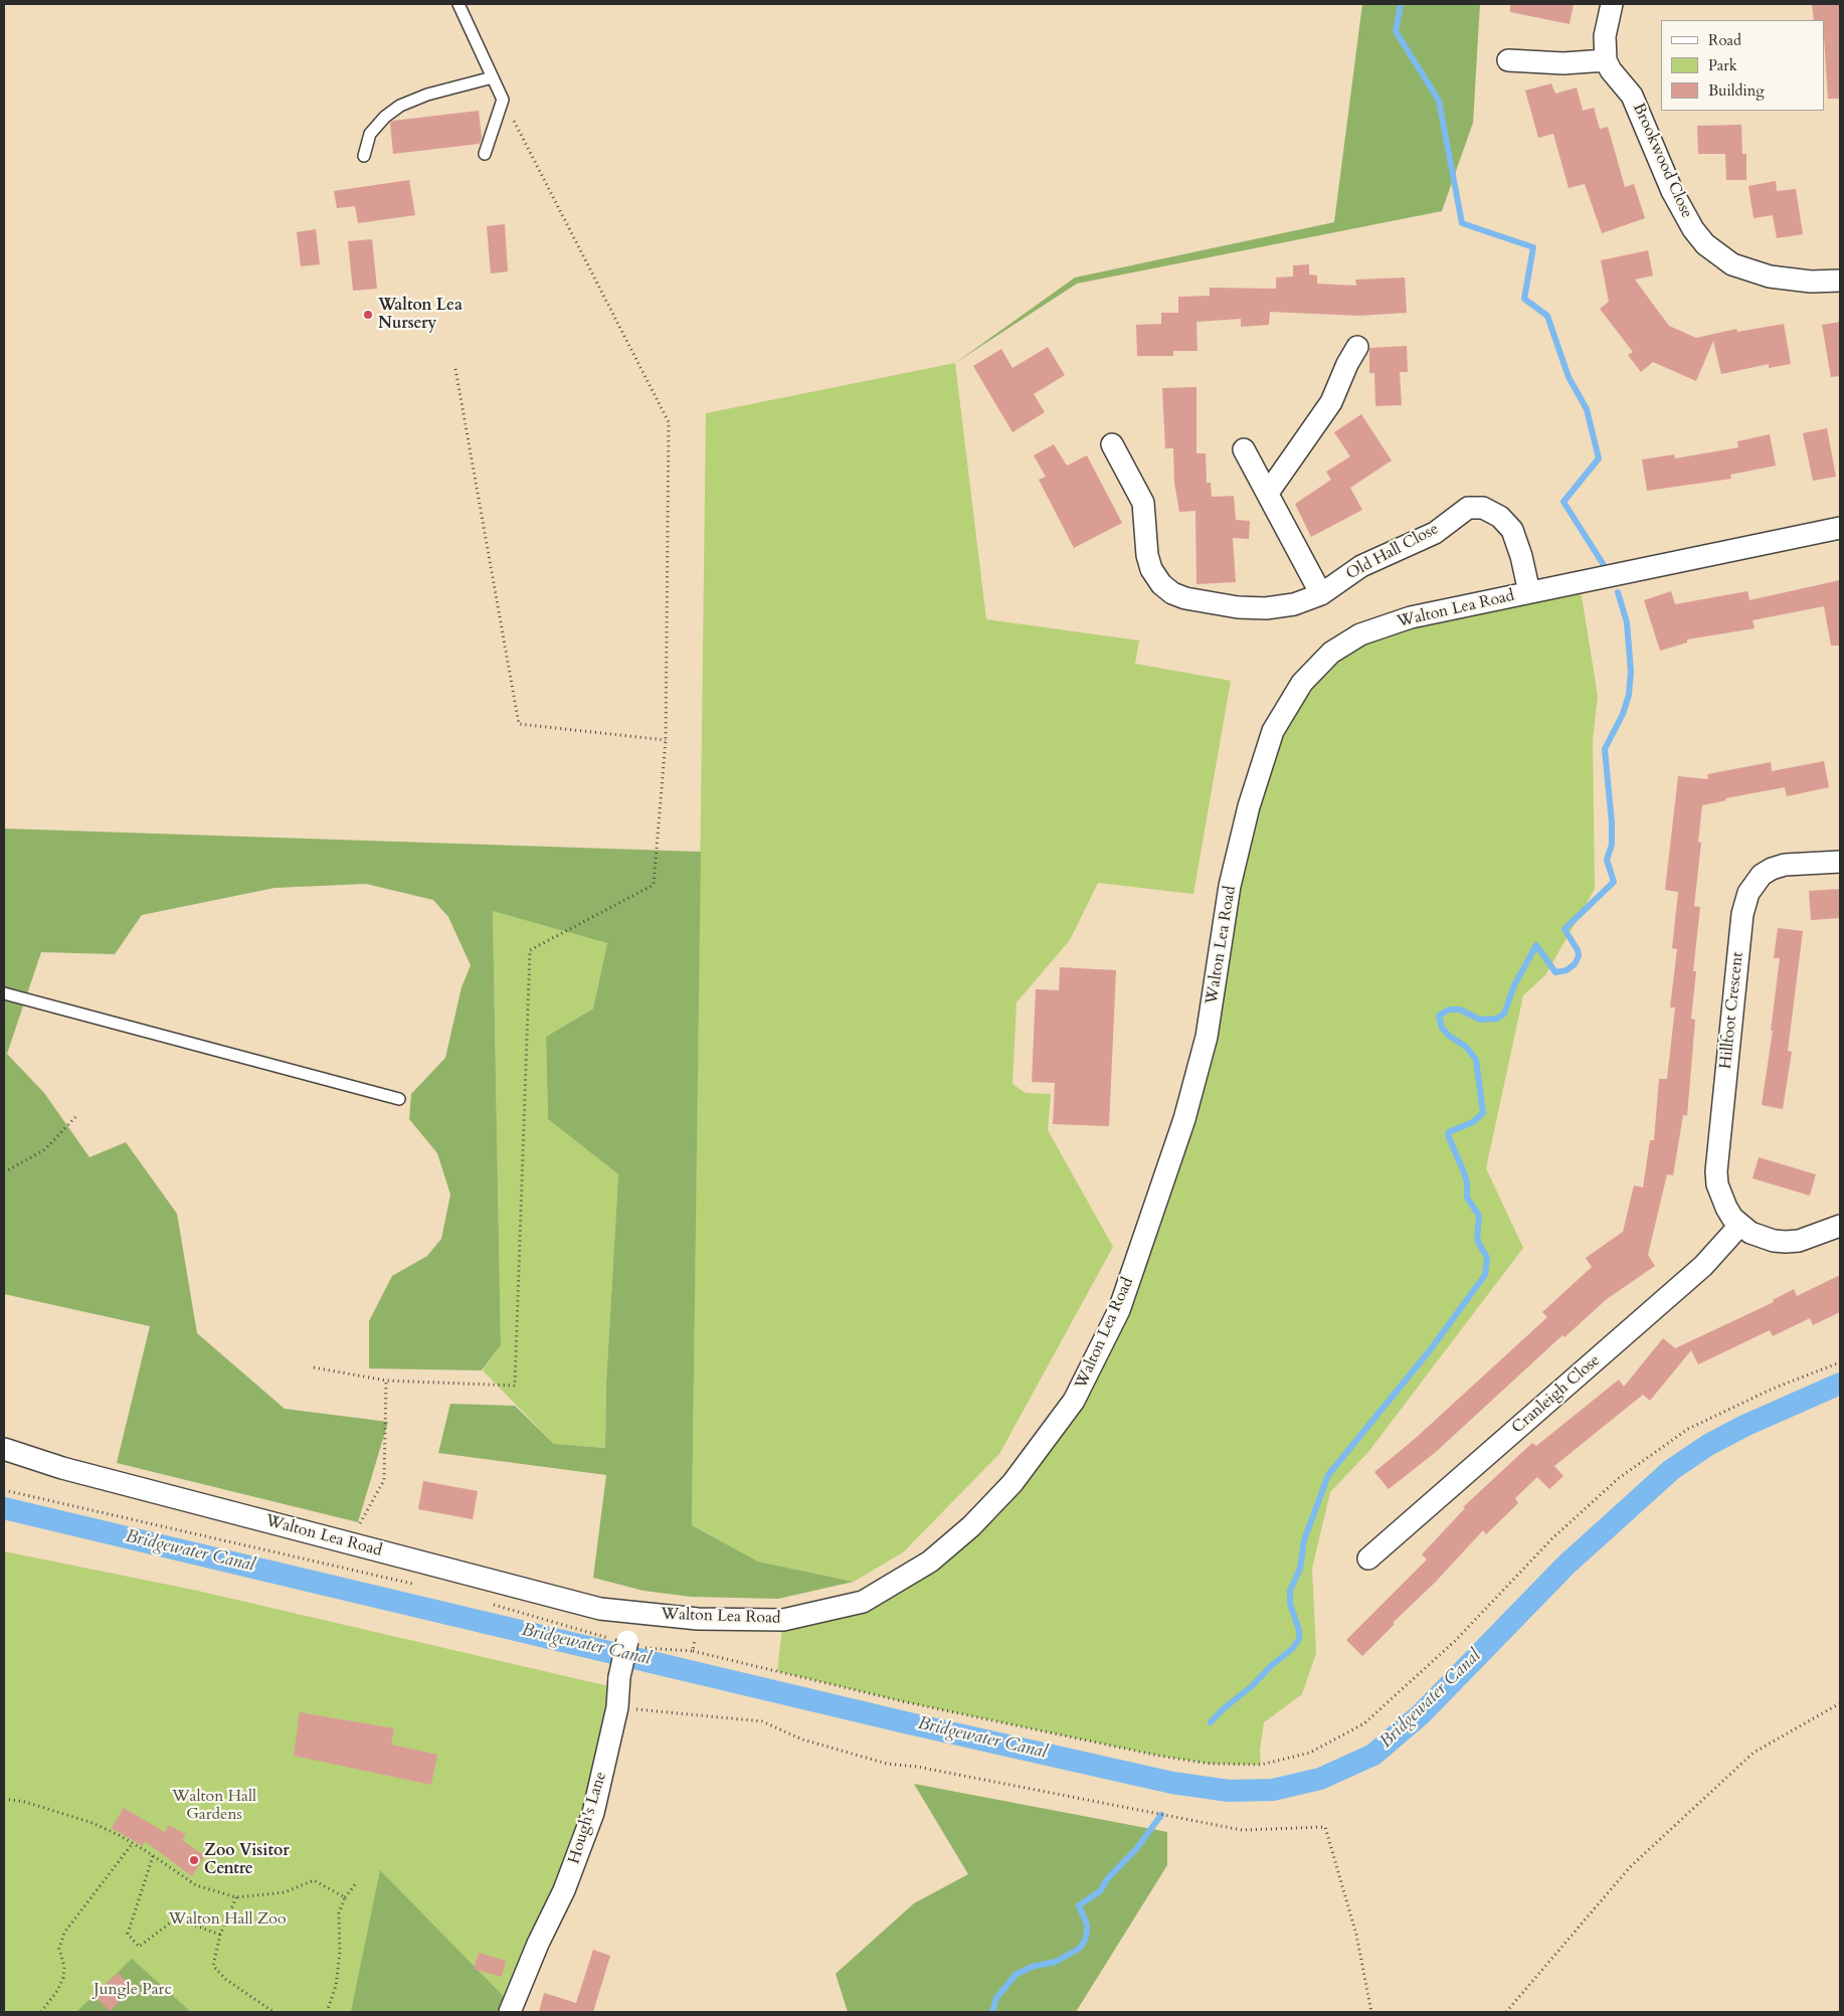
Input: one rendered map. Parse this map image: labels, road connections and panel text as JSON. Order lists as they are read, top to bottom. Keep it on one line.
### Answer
{"streets":{"street":["Brookwood Close","Old Hall Close","Walton Lea Road","Hillfoot Crescent","Cranleigh Close","Hough's Lane"]},"crossings":[["Old Hall Close","Walton Lea Road"],["Walton Lea Road","Hough's Lane"],["Hillfoot Crescent","Cranleigh Close"]],"water":["Bridgewater Canal"],"parks":["Walton Hall Gardens","Walton Hall Zoo","Jungle Parc"],"places":["Walton Lea Nursery","Zoo Visitor Centre"],"legend":["Road","Park","Building"]}
